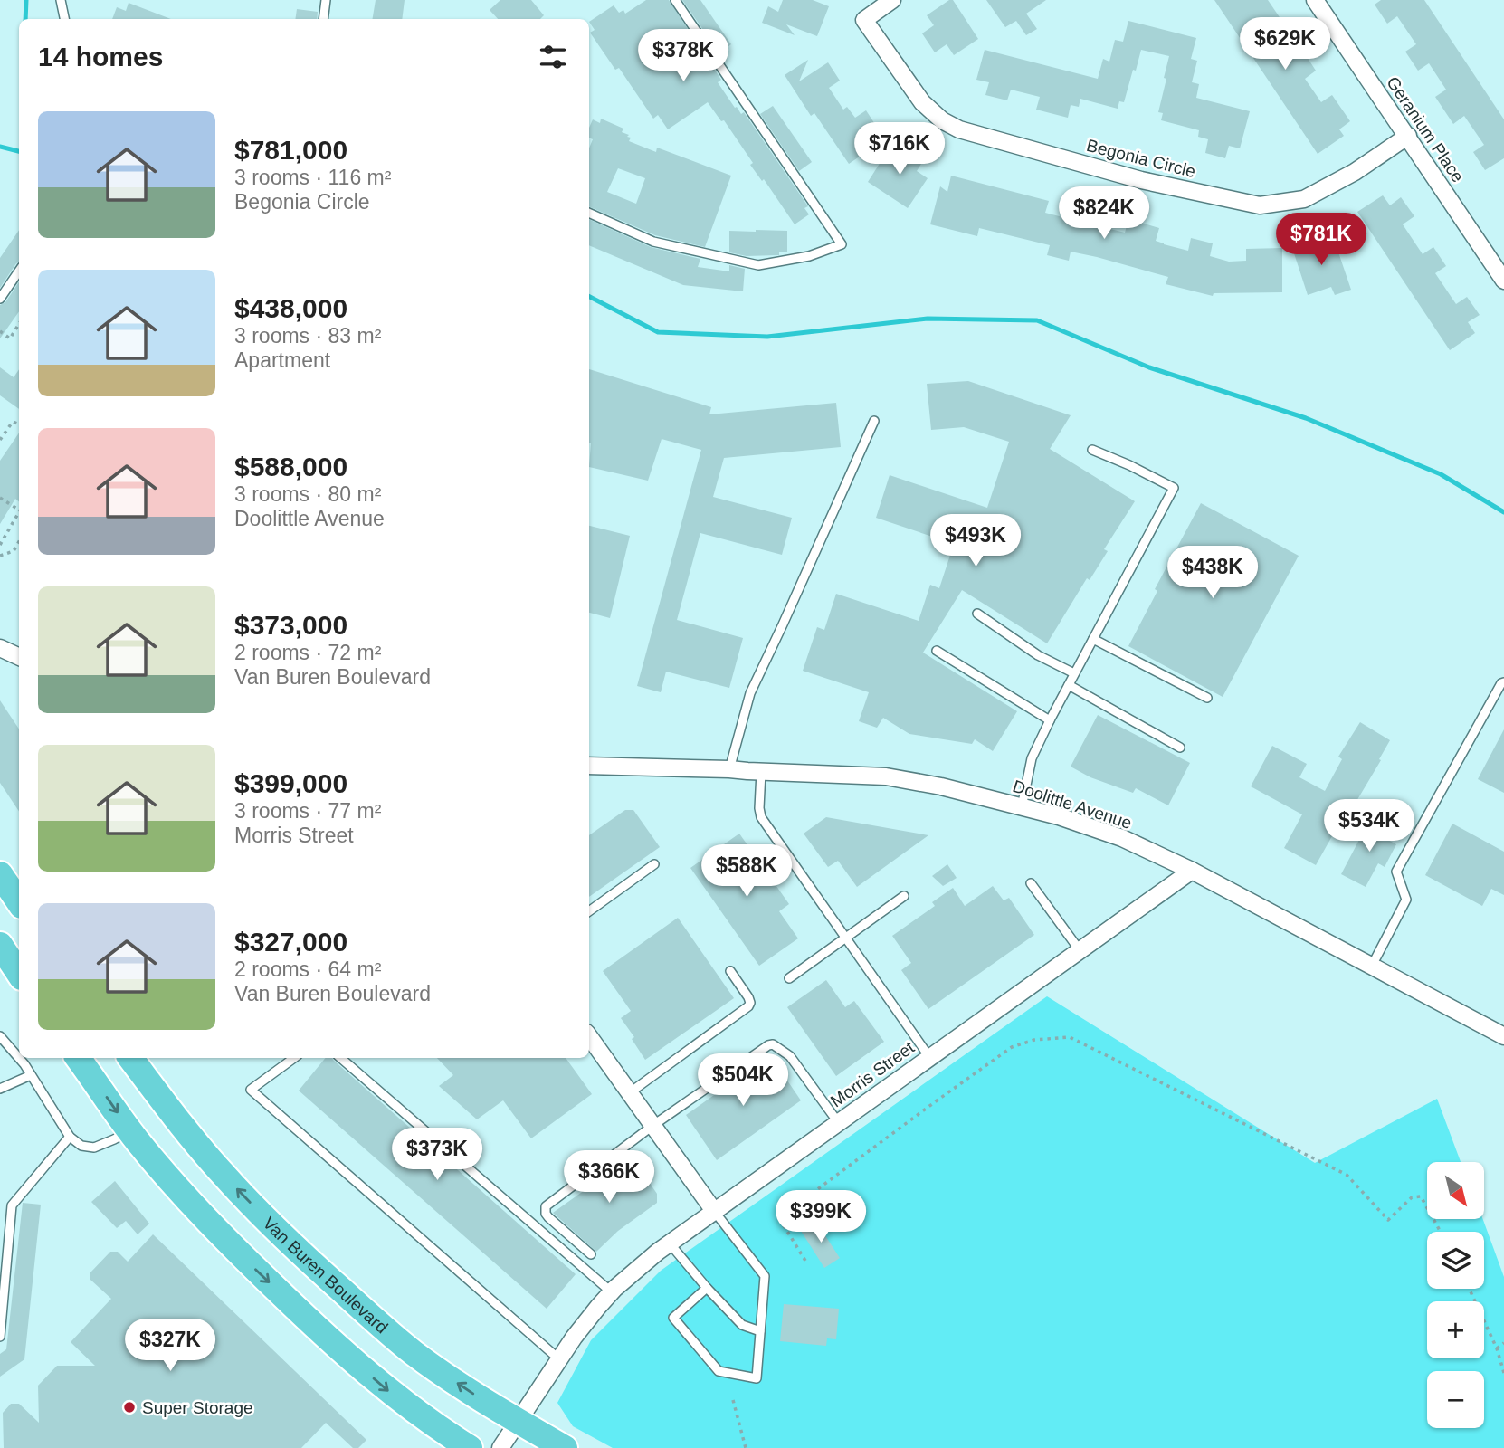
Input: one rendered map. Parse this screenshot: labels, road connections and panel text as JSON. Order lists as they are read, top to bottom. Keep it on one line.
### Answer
{"streets":{"main road":["Van Buren Boulevard"],"street":["Geranium Place","Begonia Circle","Doolittle Avenue","Morris Street"]},"crossings":[["Geranium Place","Begonia Circle"],["Doolittle Avenue","Morris Street"],["Morris Street","Van Buren Boulevard"]],"places":["Super Storage"],"north":"bottom right","page":{"price":["$629K","$378K","$716K","$824K","$781K","$493K","$438K","$534K","$588K","$504K","$373K","$366K","$399K","$327K"],"heading":"14 homes","list":[{"name":"$781,000","note":"3 rooms · 116 m² · Begonia Circle"},{"name":"$438,000","note":"3 rooms · 83 m² · Apartment"},{"name":"$588,000","note":"3 rooms · 80 m² · Doolittle Avenue"},{"name":"$373,000","note":"2 rooms · 72 m² · Van Buren Boulevard"},{"name":"$399,000","note":"3 rooms · 77 m² · Morris Street"},{"name":"$327,000","note":"2 rooms · 64 m² · Van Buren Boulevard"}],"map_buttons":["+","−"]}}
